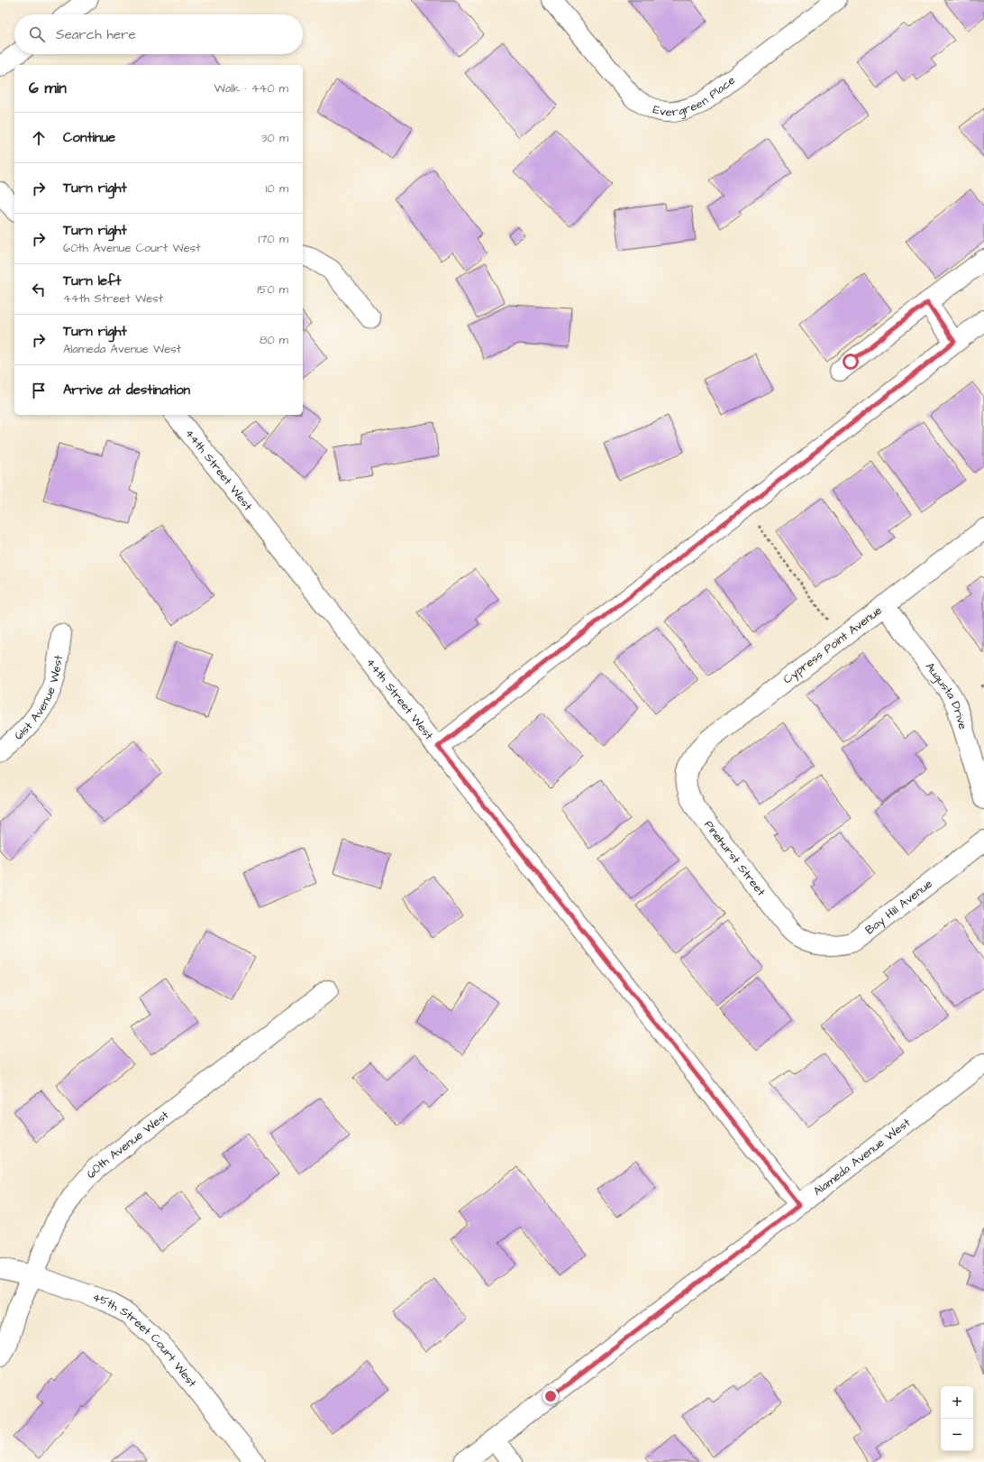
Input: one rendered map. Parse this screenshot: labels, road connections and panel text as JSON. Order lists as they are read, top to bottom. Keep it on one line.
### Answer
{"streets":{"street":["Evergreen Place","44th Street West","Cypress Point Avenue","61st Avenue West","Augusta Drive","Pinehurst Street","Bay Hill Avenue","60th Avenue West","Alameda Avenue West","45th Street Court West"]},"crossings":[["44th Street West","Alameda Avenue West"],["Cypress Point Avenue","Augusta Drive"],["Cypress Point Avenue","Pinehurst Street"],["Pinehurst Street","Bay Hill Avenue"],["60th Avenue West","45th Street Court West"]],"page":{"search":"Search here","heading":["6 min","Walk · 440 m"],"list":[["Continue","30 m"],["Turn right","10 m"],["Turn right","60th Avenue Court West","170 m"],["Turn left","44th Street West","150 m"],["Turn right","Alameda Avenue West","80 m"],"Arrive at destination"],"map_buttons":["+","−"]}}
